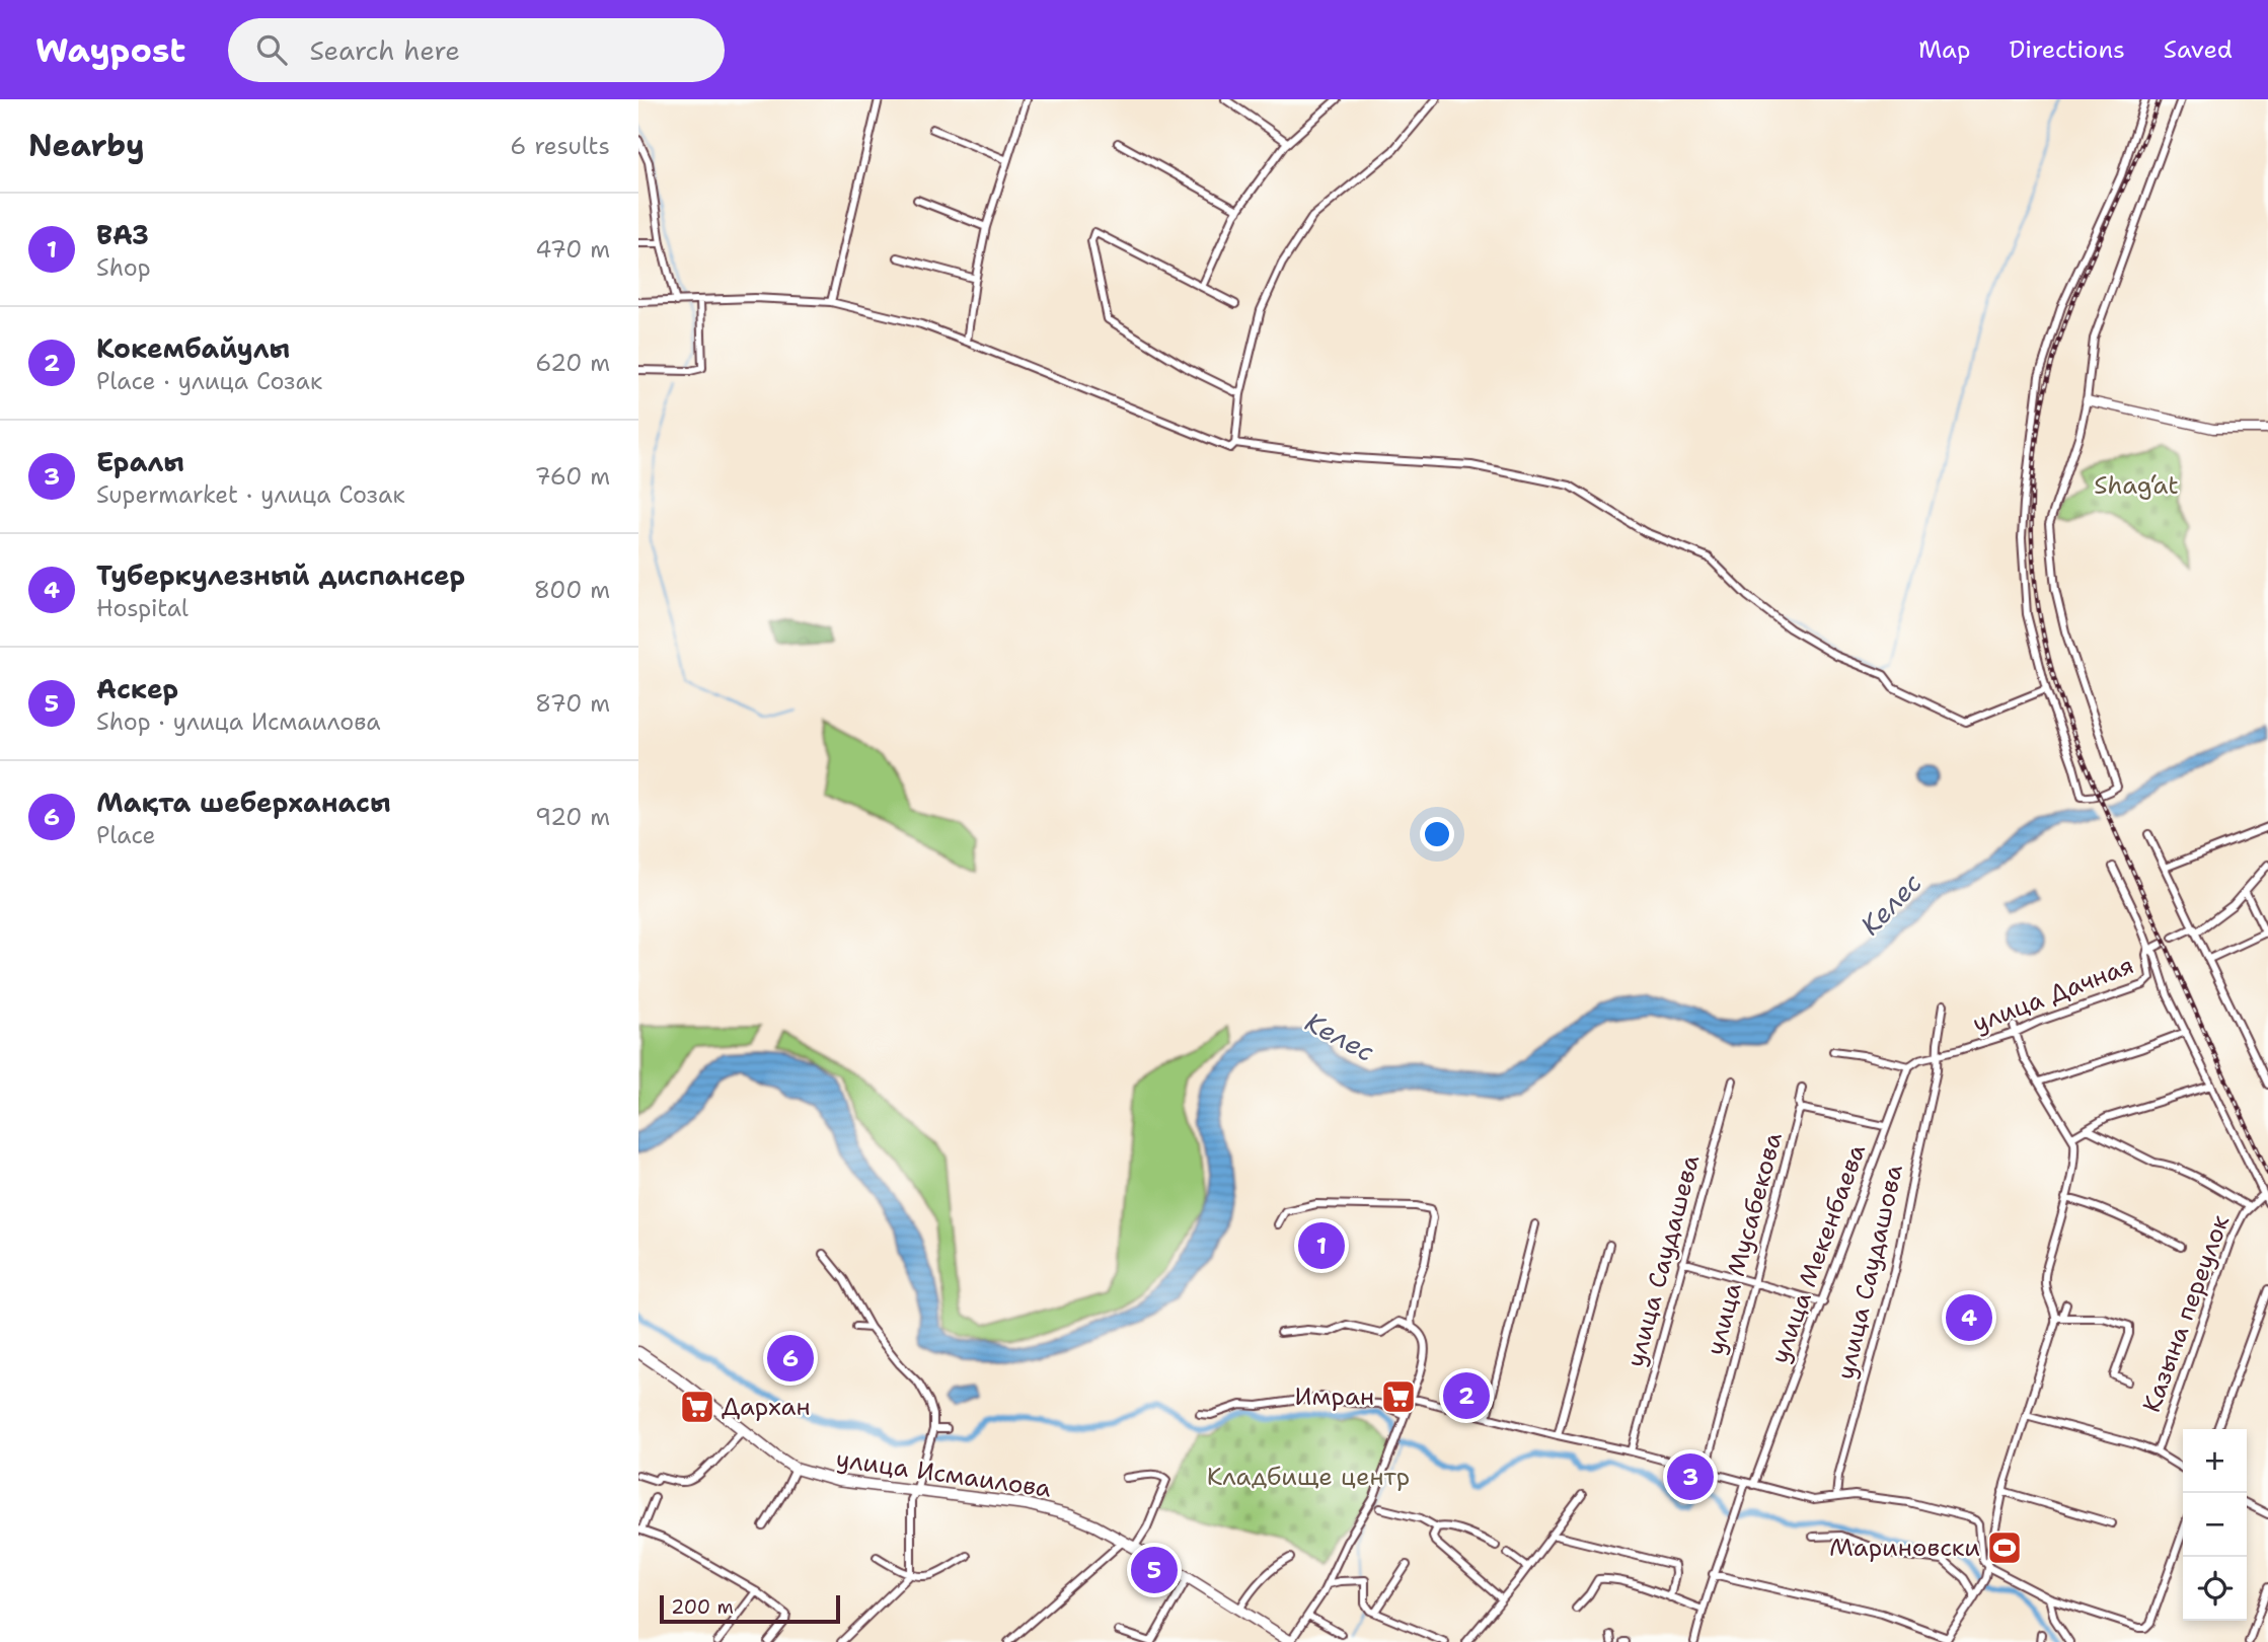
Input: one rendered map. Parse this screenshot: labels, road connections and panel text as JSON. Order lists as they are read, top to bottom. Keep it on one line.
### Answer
{"streets":{"main road":["улица Исмаилова"],"street":["улица Дачная","улица Мусабекова","улица Мекенбаева","улица Саудашева","улица Саудашова","Казына переулок"]},"crossings":[["улица Дачная","улица Саудашова"],["улица Мусабекова","улица Мекенбаева"]],"water":["Келес"],"parks":["Shag‘at","Кладбище центр"],"places":{"supermarket":["Имран","Дархан"],"sports":["Мариновски"]},"scale_bar":"200 m","page":{"header":"Waypost","search":"Search here","nav":["Map","Directions","Saved"],"heading":["Nearby","6 results"],"list":[{"mark":"1","name":"ВАЗ","note":"Shop","value":"470 m"},{"mark":"2","name":"Кокембайулы","note":"Place · улица Созак","value":"620 m"},{"mark":"3","name":"Ералы","note":"Supermarket · улица Созак","value":"760 m"},{"mark":"4","name":"Туберкулезный диспансер","note":"Hospital","value":"800 m"},{"mark":"5","name":"Аскер","note":"Shop · улица Исмаилова","value":"870 m"},{"mark":"6","name":"Мақта шеберханасы","note":"Place","value":"920 m"}],"pins":["1","4","6","2","3","5"],"map_buttons":["+","−"],"scale":"200 m"}}
